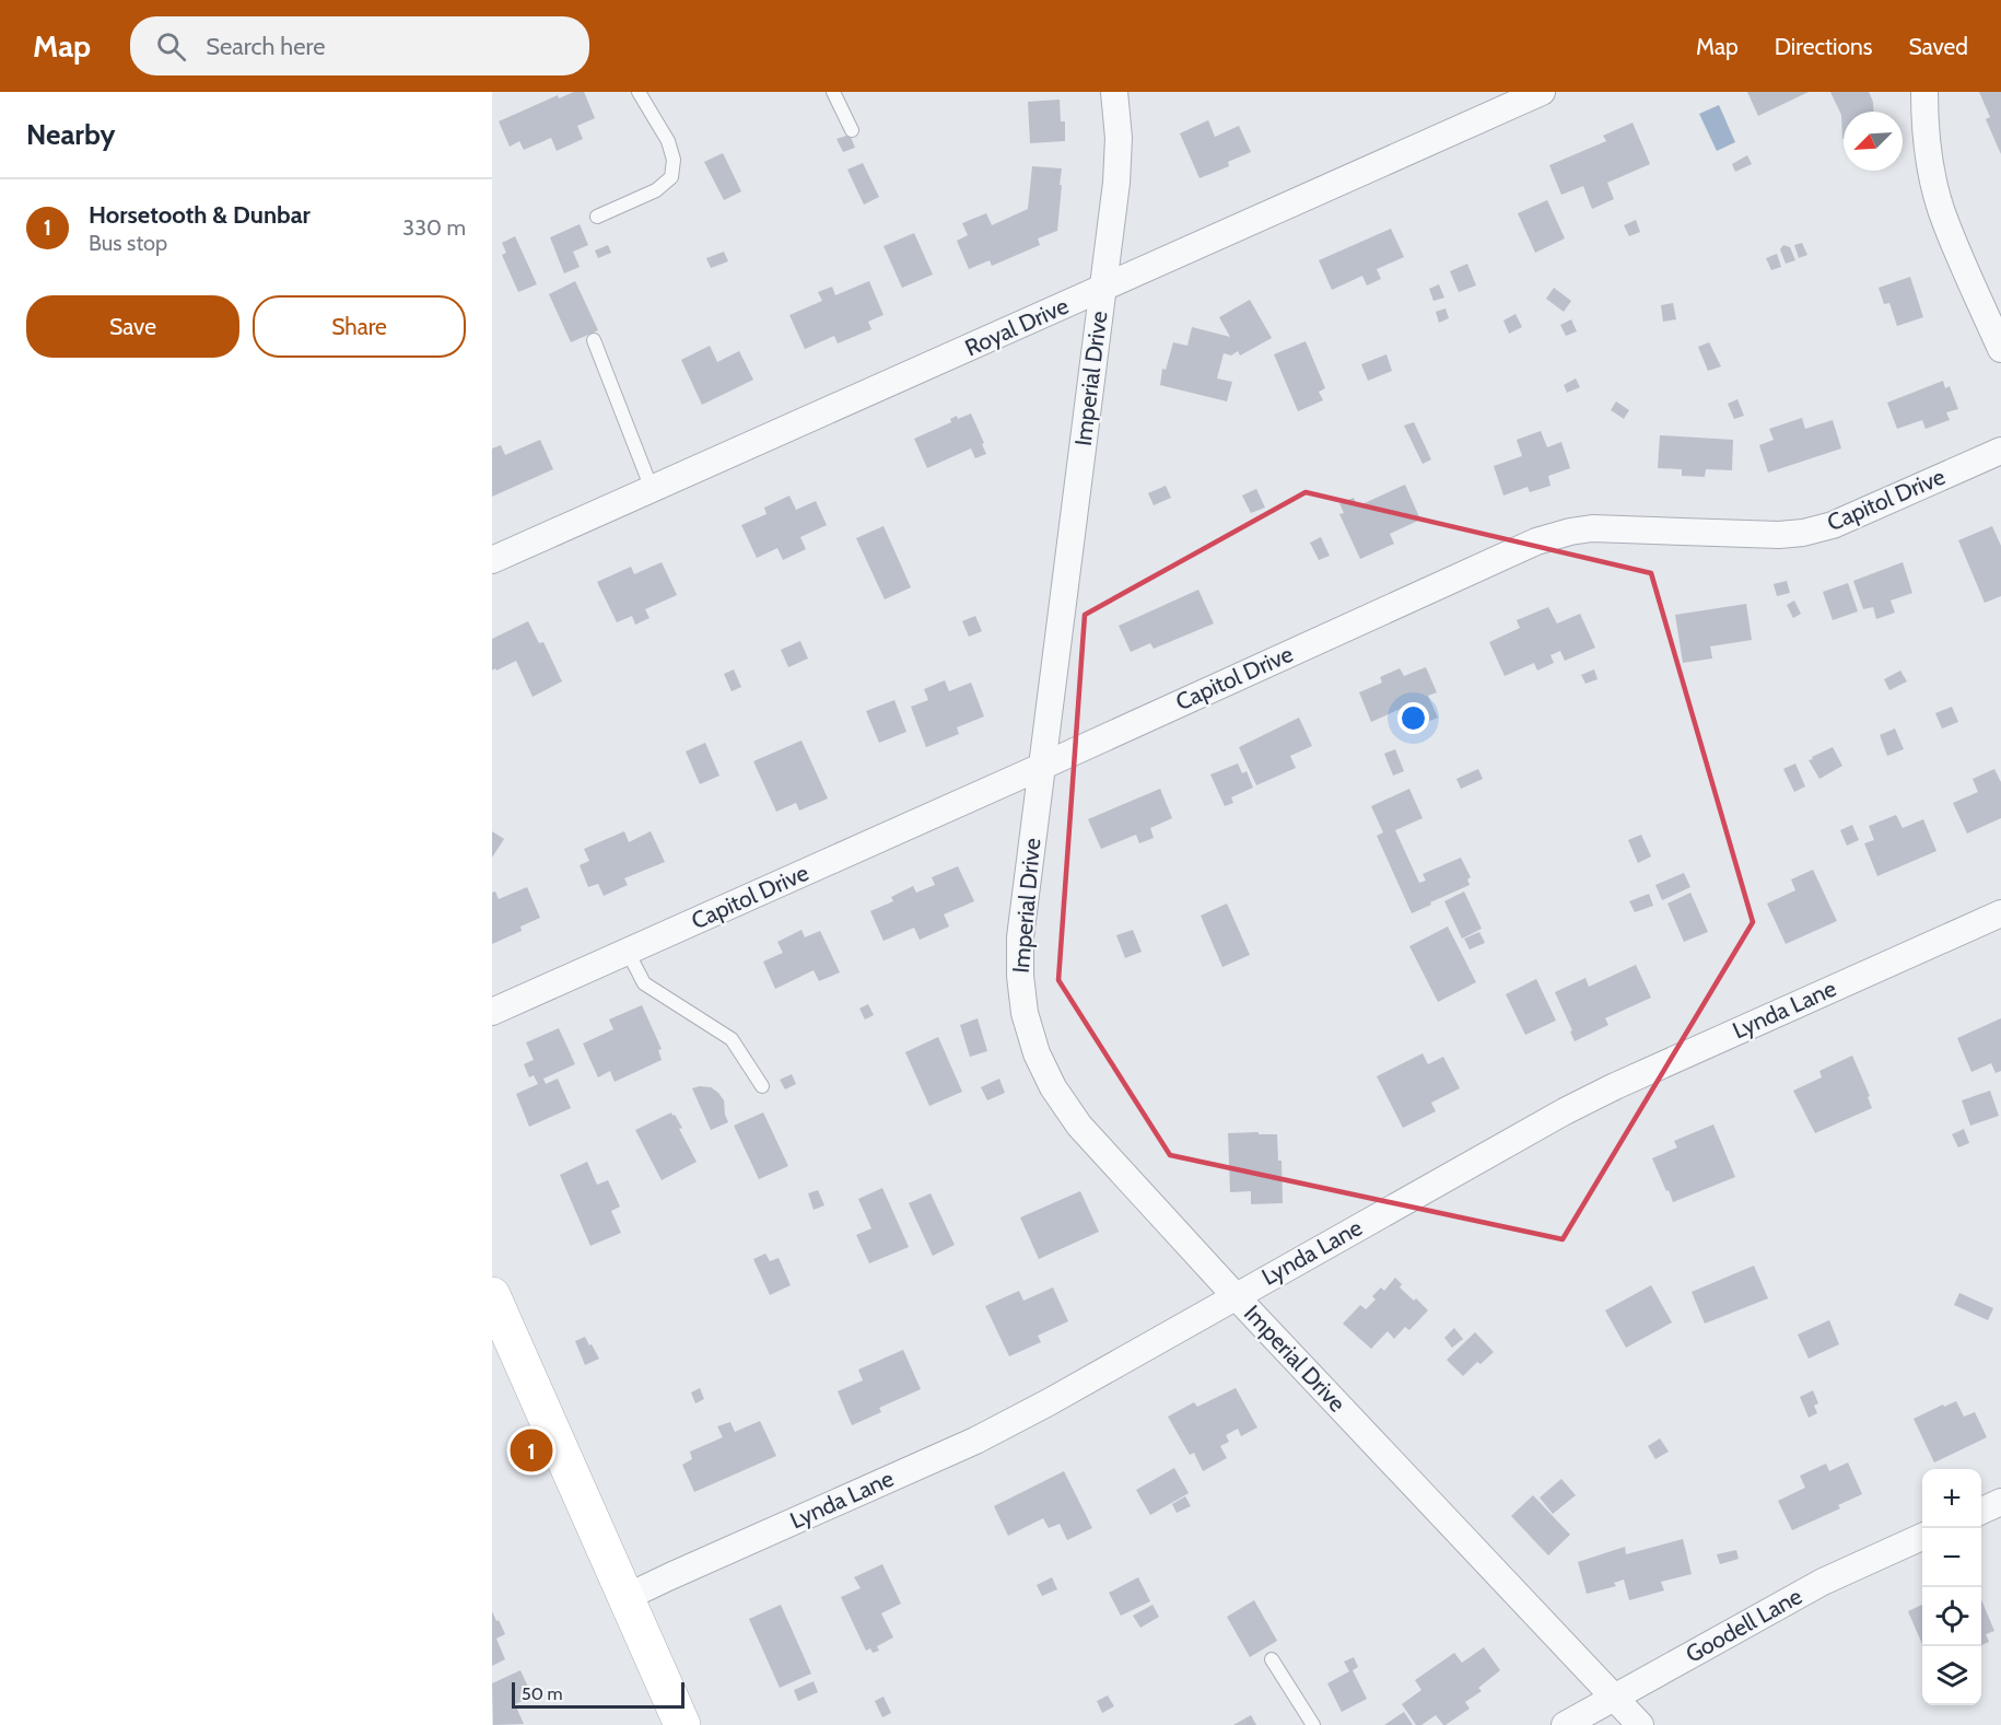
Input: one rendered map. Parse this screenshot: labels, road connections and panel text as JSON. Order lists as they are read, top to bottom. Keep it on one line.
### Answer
{"streets":{"street":["Royal Drive","Imperial Drive","Capitol Drive","Lynda Lane","Goodell Lane"]},"crossings":[["Royal Drive","Imperial Drive"],["Imperial Drive","Capitol Drive"],["Imperial Drive","Lynda Lane"],["Imperial Drive","Goodell Lane"]],"scale_bar":"50 m","north":"bottom left","page":{"header":"Map","search":"Search here","nav":["Map","Directions","Saved"],"heading":"Nearby","list":[{"mark":"1","name":"Horsetooth & Dunbar","note":"Bus stop","value":"330 m"}],"buttons":["Save","Share"],"pins":"1","map_buttons":["+","−"],"scale":"50 m"}}
